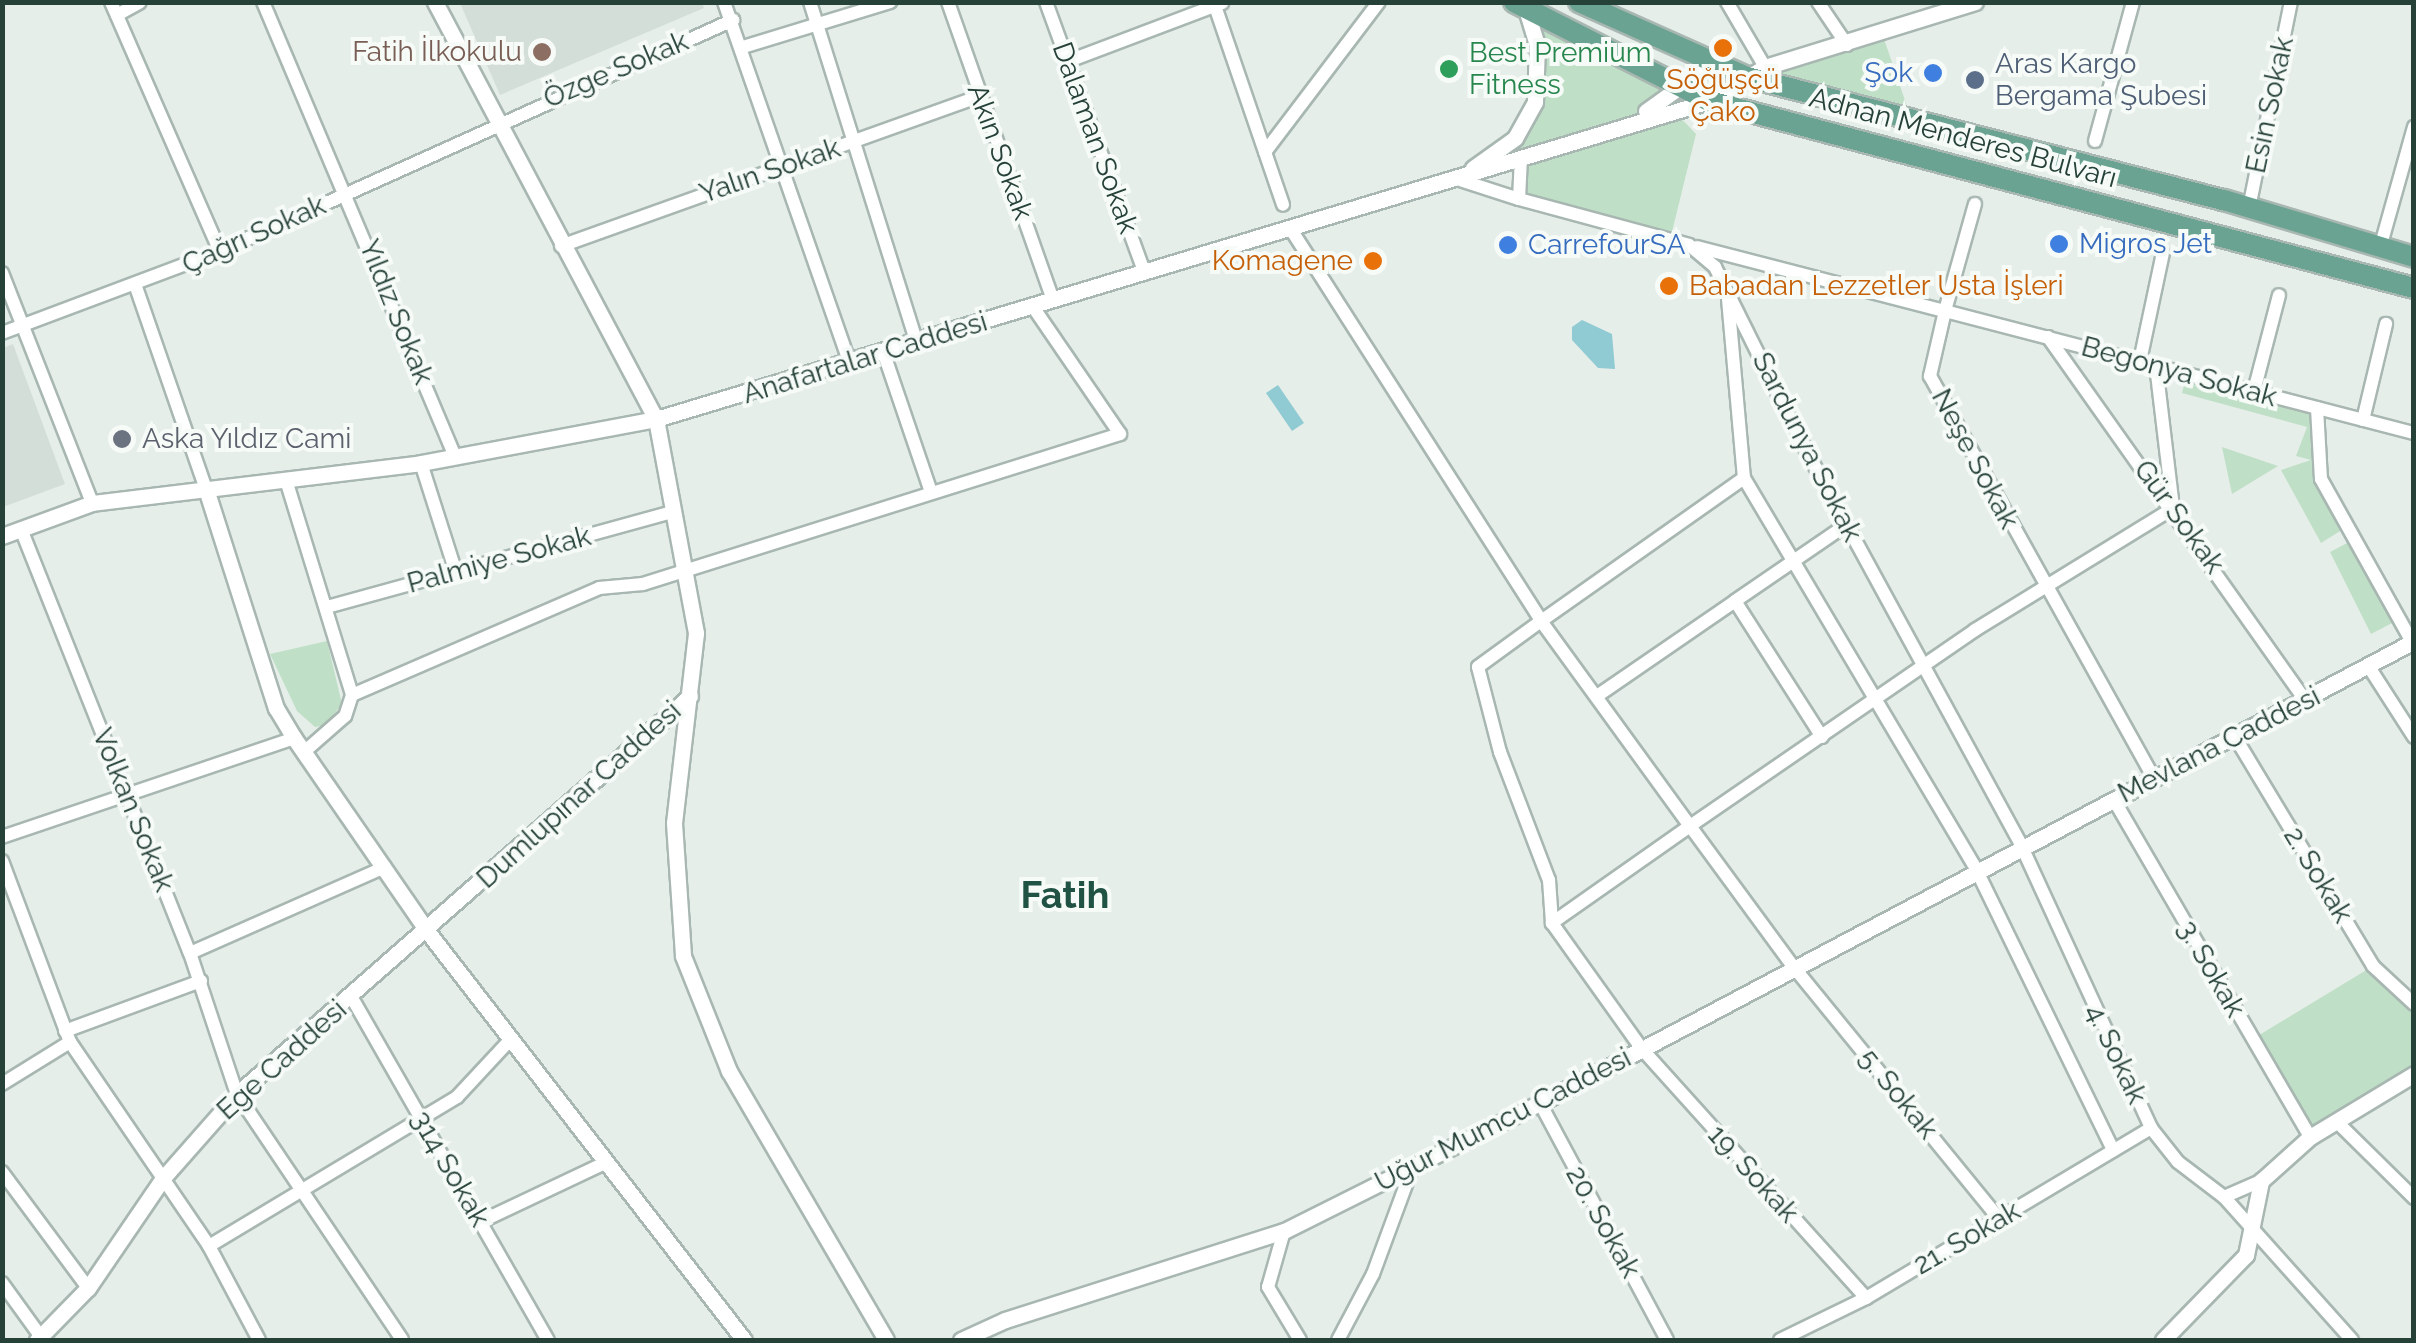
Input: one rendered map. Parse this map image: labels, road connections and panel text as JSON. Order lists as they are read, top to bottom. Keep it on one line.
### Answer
{"streets":{"main road":["Adnan Menderes Bulvarı"],"street":["Özge Sokak","Esin Sokak","Dalaman Sokak","Akın Sokak","Yalın Sokak","Çağrı Sokak","Yıldız Sokak","Anafartalar Caddesi","Begonya Sokak","Sardunya Sokak","Neşe Sokak","Gür Sokak","Palmiye Sokak","Mevlana Caddesi","Dumlupınar Caddesi","Volkan Sokak","2. Sokak","3. Sokak","4. Sokak","Ege Caddesi","5. Sokak","Uğur Mumcu Caddesi","314 Sokak","19. Sokak","20. Sokak","21. Sokak"]},"crossings":[["Özge Sokak","Çağrı Sokak"],["Özge Sokak","Dumlupınar Caddesi"],["Esin Sokak","Adnan Menderes Bulvarı"],["Dalaman Sokak","Anafartalar Caddesi"],["Adnan Menderes Bulvarı","Anafartalar Caddesi"],["Akın Sokak","Yalın Sokak"],["Akın Sokak","Anafartalar Caddesi"],["Yalın Sokak","Dumlupınar Caddesi"],["Çağrı Sokak","Yıldız Sokak"],["Çağrı Sokak","Dumlupınar Caddesi"],["Yıldız Sokak","Anafartalar Caddesi"],["Anafartalar Caddesi","Dumlupınar Caddesi"],["Anafartalar Caddesi","Volkan Sokak"],["Anafartalar Caddesi","5. Sokak"],["Begonya Sokak","Neşe Sokak"],["Begonya Sokak","Gür Sokak"],["Sardunya Sokak","Mevlana Caddesi"],["Sardunya Sokak","4. Sokak"],["Sardunya Sokak","Uğur Mumcu Caddesi"],["Neşe Sokak","Mevlana Caddesi"],["Gür Sokak","Mevlana Caddesi"],["Palmiye Sokak","Dumlupınar Caddesi"],["Mevlana Caddesi","2. Sokak"],["Mevlana Caddesi","3. Sokak"],["Mevlana Caddesi","4. Sokak"],["Mevlana Caddesi","Uğur Mumcu Caddesi"],["Dumlupınar Caddesi","Ege Caddesi"],["Volkan Sokak","Ege Caddesi"],["4. Sokak","Uğur Mumcu Caddesi"],["4. Sokak","21. Sokak"],["Ege Caddesi","314 Sokak"],["5. Sokak","Uğur Mumcu Caddesi"],["5. Sokak","21. Sokak"],["Uğur Mumcu Caddesi","19. Sokak"],["Uğur Mumcu Caddesi","20. Sokak"],["19. Sokak","21. Sokak"]],"districts":["Fatih"],"places":["Söğüşçü Çako","Fatih İlkokulu","Best Premium Fitness","Şok","Aras Kargo Bergama Şubesi","Migros Jet","CarrefourSA","Komagene","Babadan Lezzetler Usta İşleri","Aska Yıldız Cami"]}
